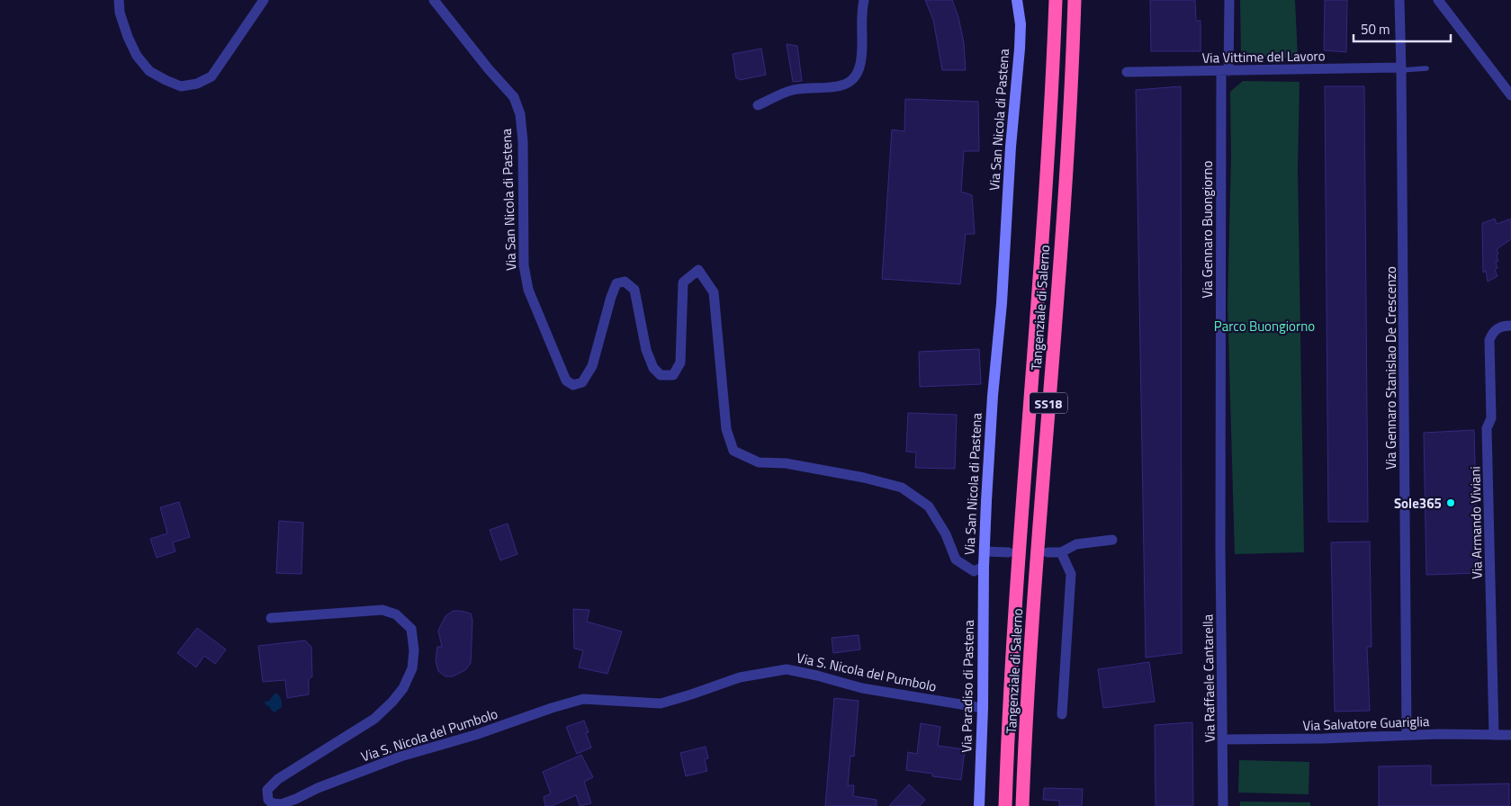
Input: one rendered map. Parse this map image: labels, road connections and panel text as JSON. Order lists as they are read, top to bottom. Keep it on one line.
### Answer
{"streets":{"highway":["Tangenziale di Salerno","SS18"],"street":["Via Vittime del Lavoro","Via San Nicola di Pastena","Via Gennaro Buongiorno","Via Gennaro Stanislao De Crescenzo","Via Armando Viviani","Via S. Nicola del Pumbolo","Via Raffaele Cantarella","Via Paradiso di Pastena","Via Salvatore Guariglia"]},"crossings":[["Via Vittime del Lavoro","Via Gennaro Buongiorno"],["Via Vittime del Lavoro","Via Gennaro Stanislao De Crescenzo"],["Via San Nicola di Pastena","Via Paradiso di Pastena"],["Via Gennaro Buongiorno","Via Raffaele Cantarella"],["Via Gennaro Stanislao De Crescenzo","Via Salvatore Guariglia"],["Via Armando Viviani","Via Salvatore Guariglia"],["Via S. Nicola del Pumbolo","Via Paradiso di Pastena"],["Via Raffaele Cantarella","Via Salvatore Guariglia"]],"parks":["Parco Buongiorno"],"places":["Sole365"],"scale_bar":"50 m"}
